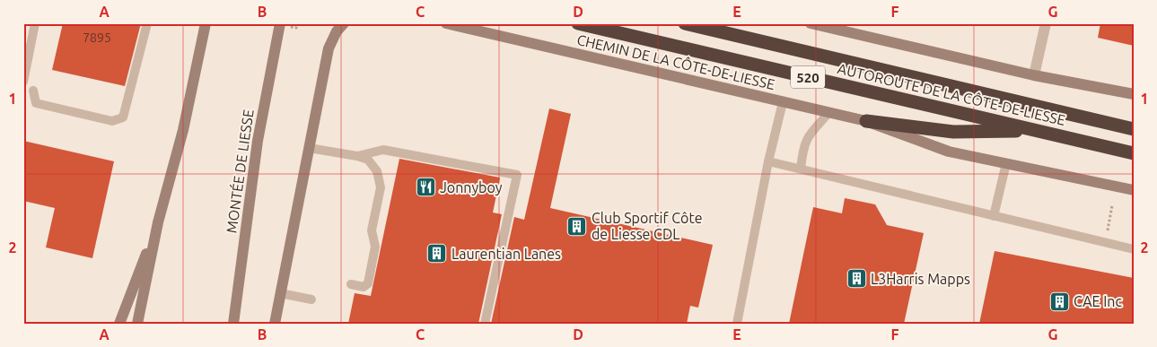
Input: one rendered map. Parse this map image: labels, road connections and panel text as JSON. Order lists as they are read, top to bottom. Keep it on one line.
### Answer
{"streets":{"highway":["520","AUTOROUTE DE LA CÔTE-DE-LIESSE"],"main road":["CHEMIN DE LA CÔTE-DE-LIESSE","MONTÉE DE LIESSE"]},"places":{"restaurant":["Jonnyboy"],"building":["Club Sportif Côte de Liesse CDL","Laurentian Lanes","L3Harris Mapps","CAE Inc"]},"house_numbers":["7895"],"grid":{"columns":["A","B","C","D","E","F","G"],"rows":["1","2"]}}
